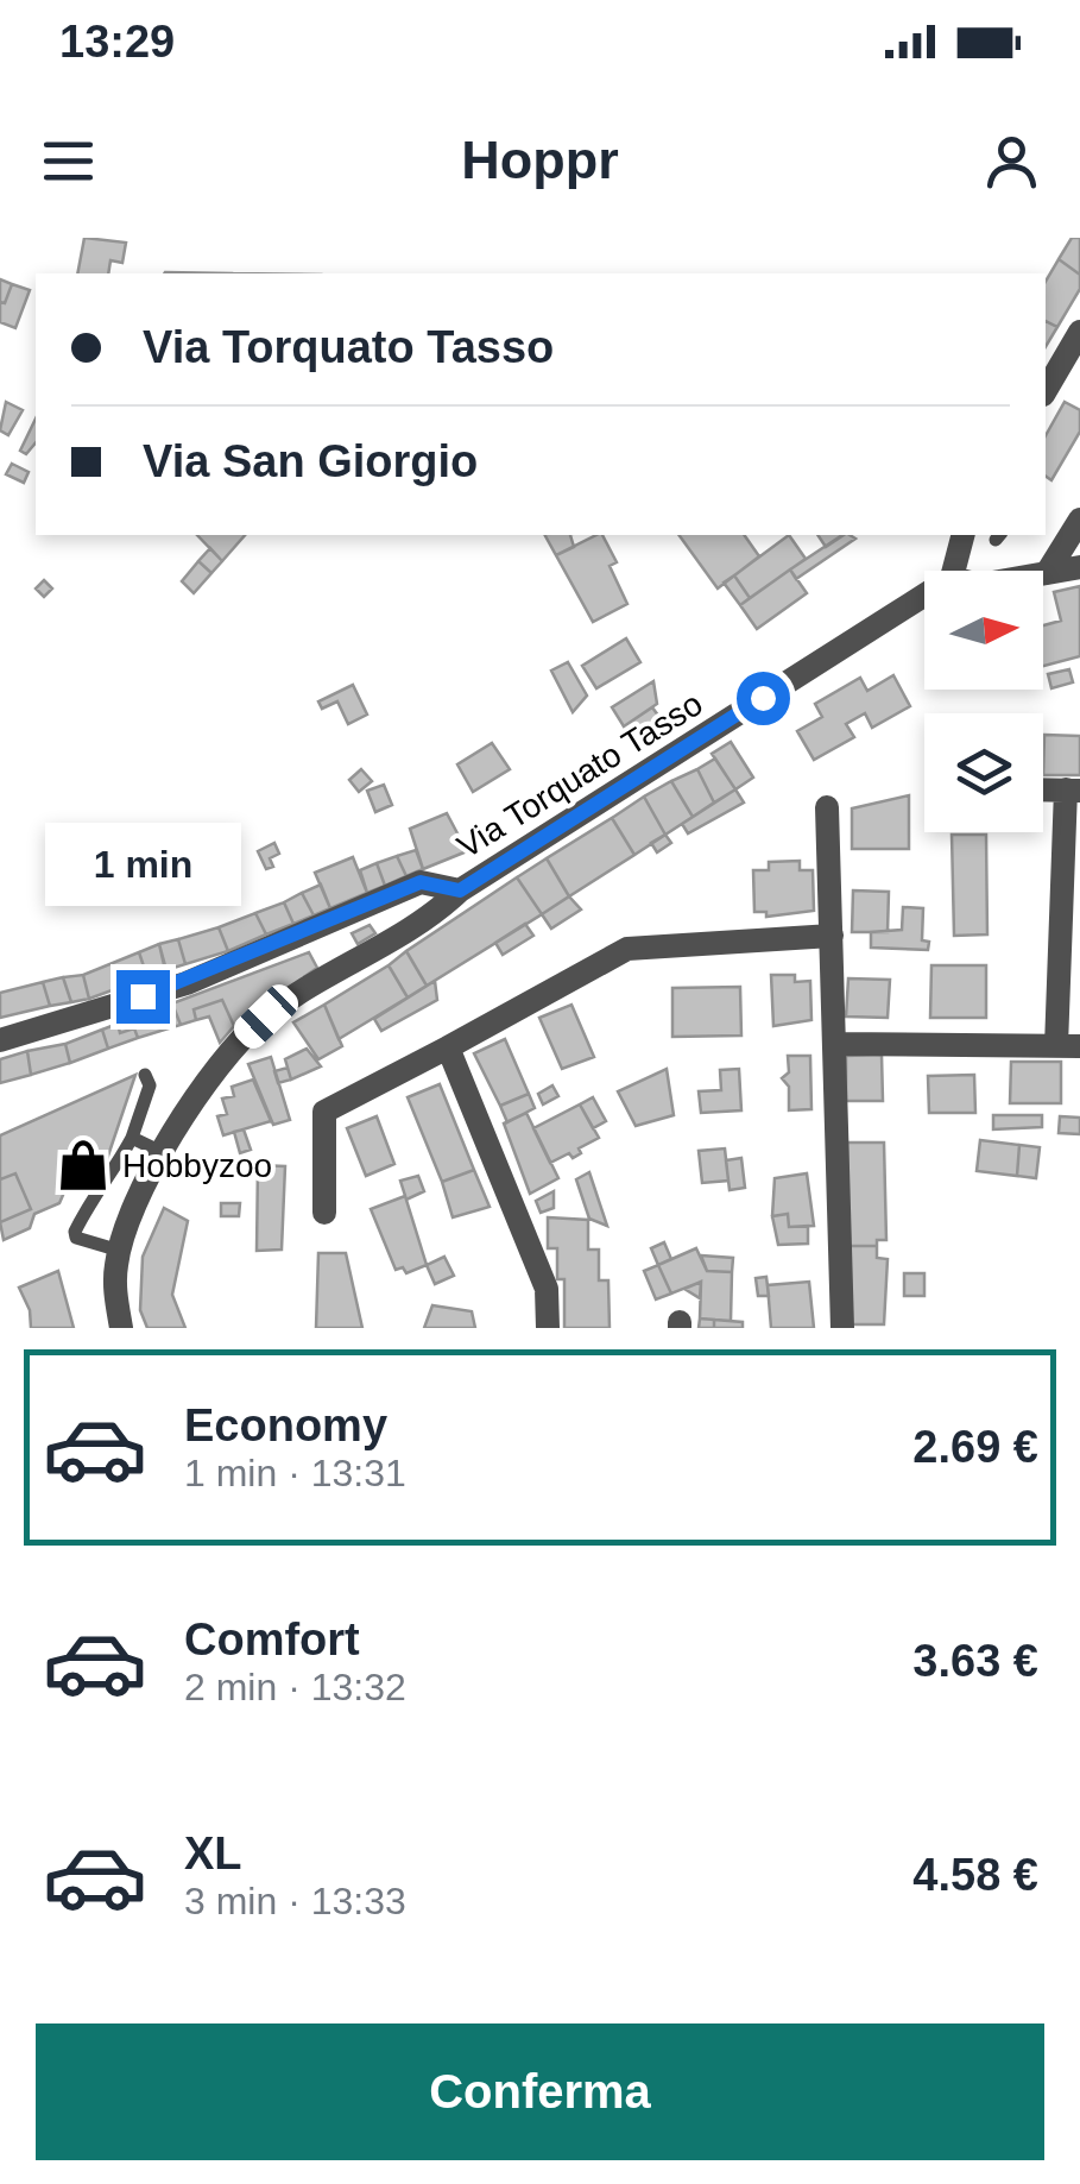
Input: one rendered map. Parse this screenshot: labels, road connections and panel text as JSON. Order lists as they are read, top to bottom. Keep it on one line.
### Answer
{"streets":{"street":["Via Torquato Tasso"]},"places":{"shop":["Hobbyzoo"]},"north":"right","page":{"status":"13:29","header":"Hoppr","banner":["Via Torquato Tasso","Via San Giorgio"],"bubble":"1 min","list":[{"name":"Economy","note":"1 min · 13:31","value":"2.69 €"},{"name":"Comfort","note":"2 min · 13:32","value":"3.63 €"},{"name":"XL","note":"3 min · 13:33","value":"4.58 €"}],"buttons":"Conferma"}}
